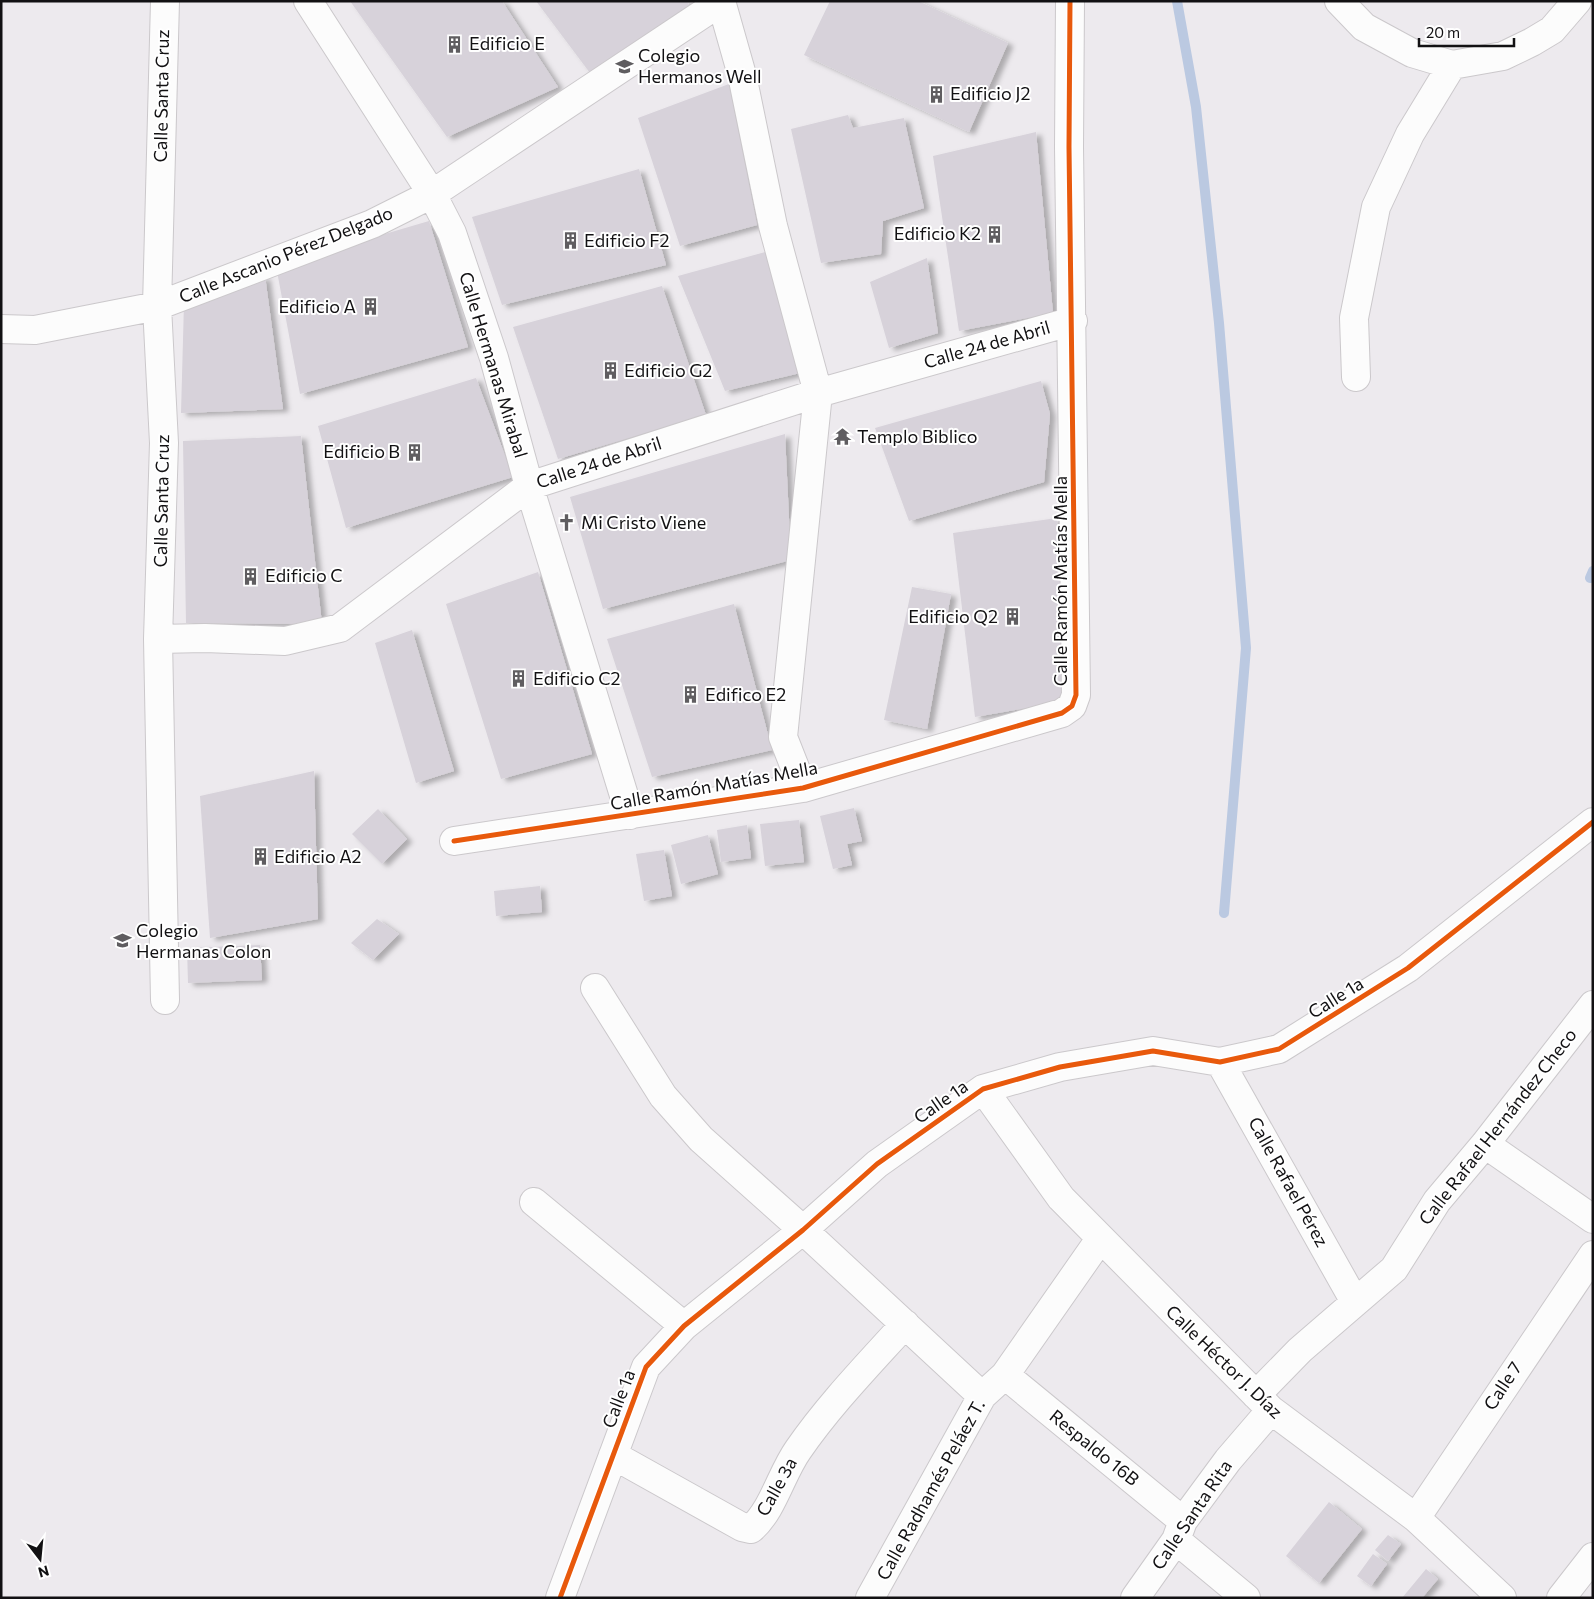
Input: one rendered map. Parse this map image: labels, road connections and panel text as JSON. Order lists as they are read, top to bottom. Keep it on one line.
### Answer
{"streets":{"street":["Calle Santa Cruz","Calle Ascanio Pérez Delgado","Calle 24 de Abril","Calle Hermanas Mirabal","Calle Ramón Matías Mella","Calle 1a","Calle Rafael Hernández Checo","Calle Rafael Pérez","Calle Héctor J. Díaz","Calle 7","Respaldo 16B","Calle 3a","Calle Radhamés Peláez T.","Calle Santa Rita"]},"crossings":[["Calle Santa Cruz","Calle Ascanio Pérez Delgado"],["Calle Santa Cruz","Calle 24 de Abril"],["Calle Ascanio Pérez Delgado","Calle Hermanas Mirabal"],["Calle 24 de Abril","Calle Hermanas Mirabal"],["Calle 24 de Abril","Calle Ramón Matías Mella"],["Calle Hermanas Mirabal","Calle Ramón Matías Mella"],["Calle 1a","Calle Rafael Pérez"],["Calle 1a","Calle Héctor J. Díaz"],["Calle 1a","Calle 3a"],["Calle Rafael Hernández Checo","Calle Rafael Pérez"],["Calle Rafael Hernández Checo","Calle Héctor J. Díaz"],["Calle Rafael Hernández Checo","Calle Santa Rita"],["Calle Héctor J. Díaz","Calle 7"],["Calle Héctor J. Díaz","Calle Radhamés Peláez T."],["Calle Héctor J. Díaz","Calle Santa Rita"],["Respaldo 16B","Calle Radhamés Peláez T."],["Respaldo 16B","Calle Santa Rita"]],"places":{"building":["Edificio E","Edificio J2","Edificio K2","Edificio F2","Edificio A","Edificio G2","Edificio B","Edificio C","Edificio Q2","Edificio C2","Edifico E2","Edificio A2"],"school or university":["Colegio Hermanos Well","Colegio Hermanas Colon"],"temple":["Templo Biblico"],"church":["Mi Cristo Viene"]},"scale_bar":"20 m","north":"bottom"}
